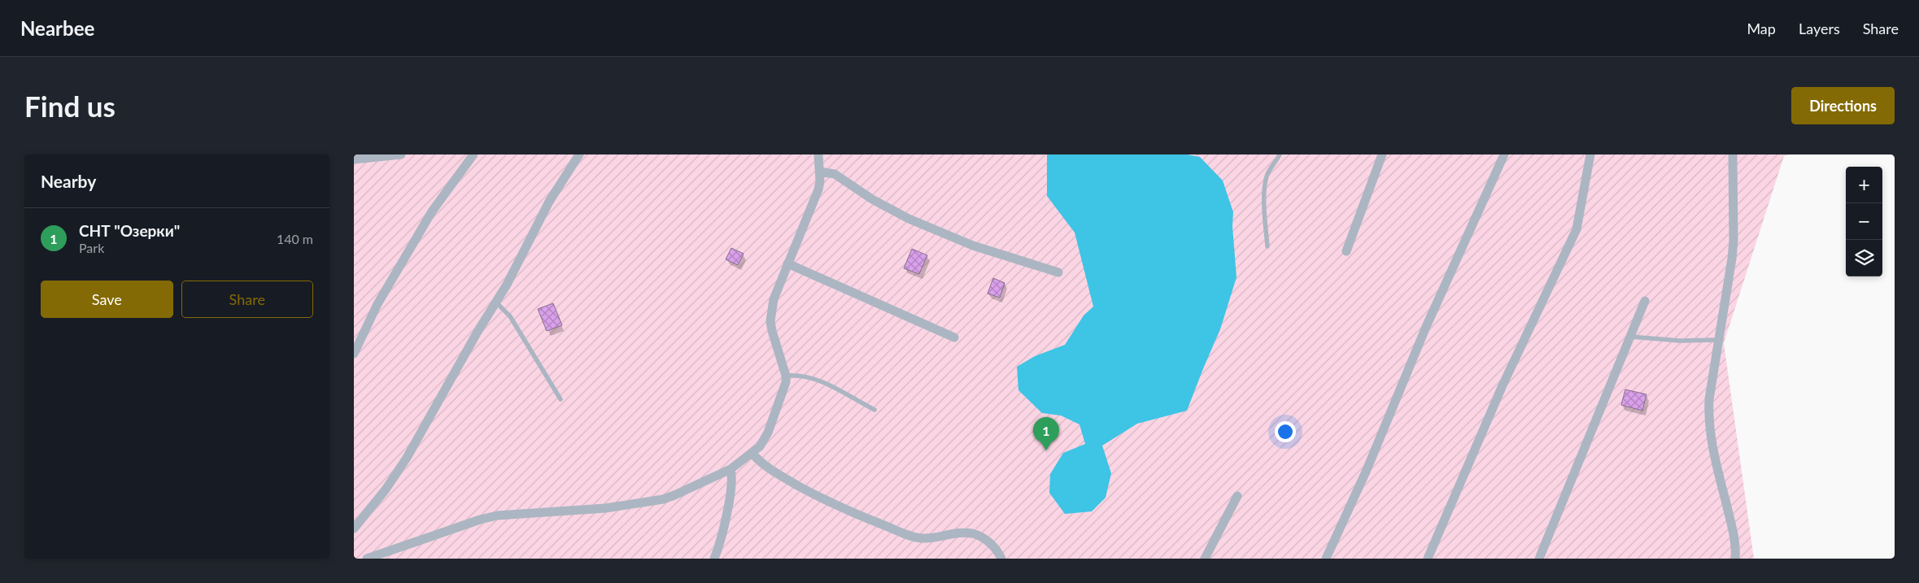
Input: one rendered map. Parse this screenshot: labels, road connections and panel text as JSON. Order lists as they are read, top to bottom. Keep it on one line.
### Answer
{"page":{"header":"Nearbee","nav":["Map","Layers","Share"],"buttons":["Directions",["Save","Share"]],"title":"Find us","heading":"Nearby","map_buttons":["+","−"],"list":[{"mark":"1","name":"СНТ \"Озерки\"","note":"Park","value":"140 m"}],"pins":"1"}}
